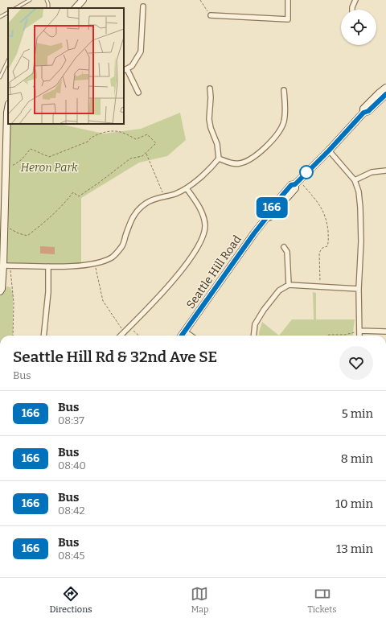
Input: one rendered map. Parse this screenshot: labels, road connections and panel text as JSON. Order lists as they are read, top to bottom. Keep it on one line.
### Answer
{"streets":{"main road":["Seattle Hill Road"]},"parks":["Heron Park"],"lines":["bus line 166"],"page":{"on_map":"166","heading":["Seattle Hill Rd & 32nd Ave SE","Bus"],"list":[{"mark":"166","name":"Bus","note":"08:37","value":"5 min"},{"mark":"166","name":"Bus","note":"08:40","value":"8 min"},{"mark":"166","name":"Bus","note":"08:42","value":"10 min"},{"mark":"166","name":"Bus","note":"08:45","value":"13 min"}],"tabs":["Directions","Map","Tickets"]}}
